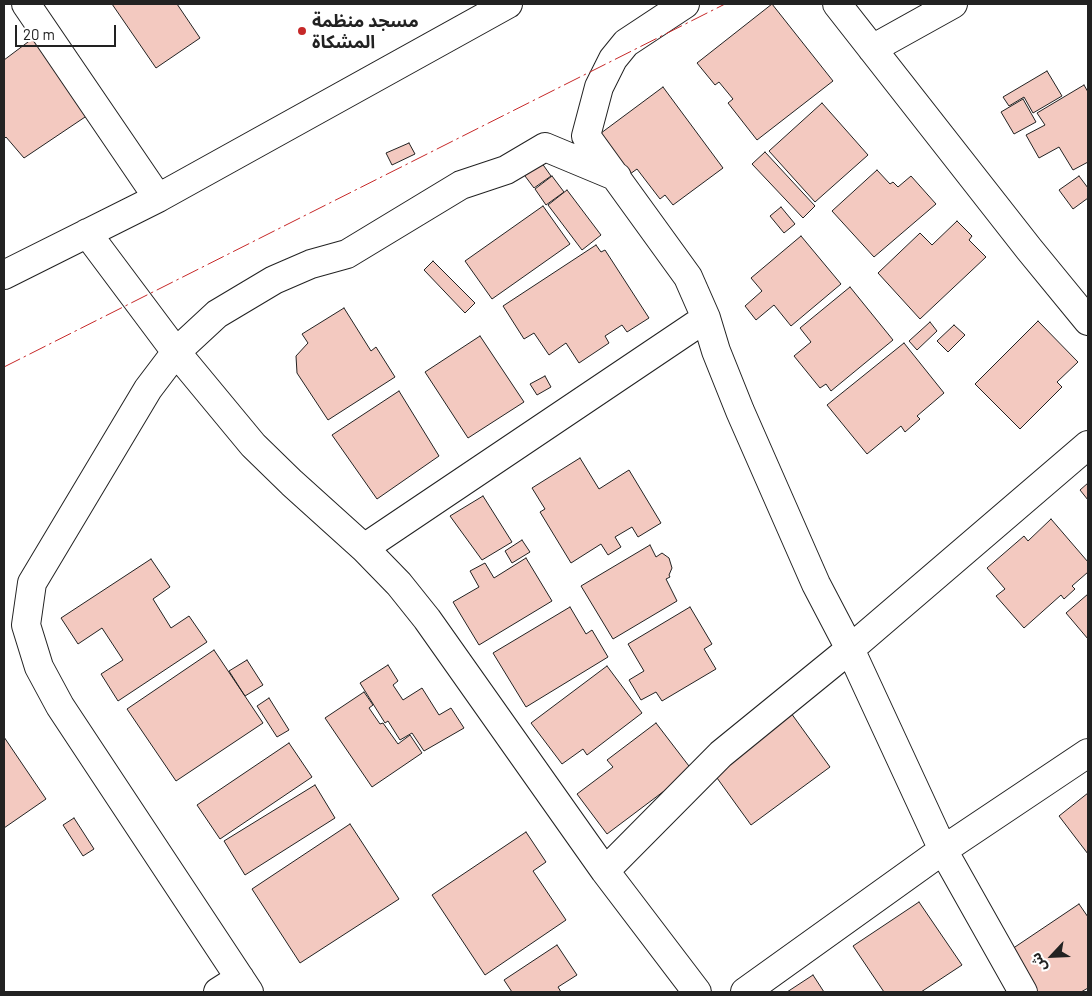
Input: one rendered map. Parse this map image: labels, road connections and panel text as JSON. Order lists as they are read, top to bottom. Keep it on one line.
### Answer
{"places":["مسجد منظمة المشكاة"],"scale_bar":"20 m","north":"bottom left"}
